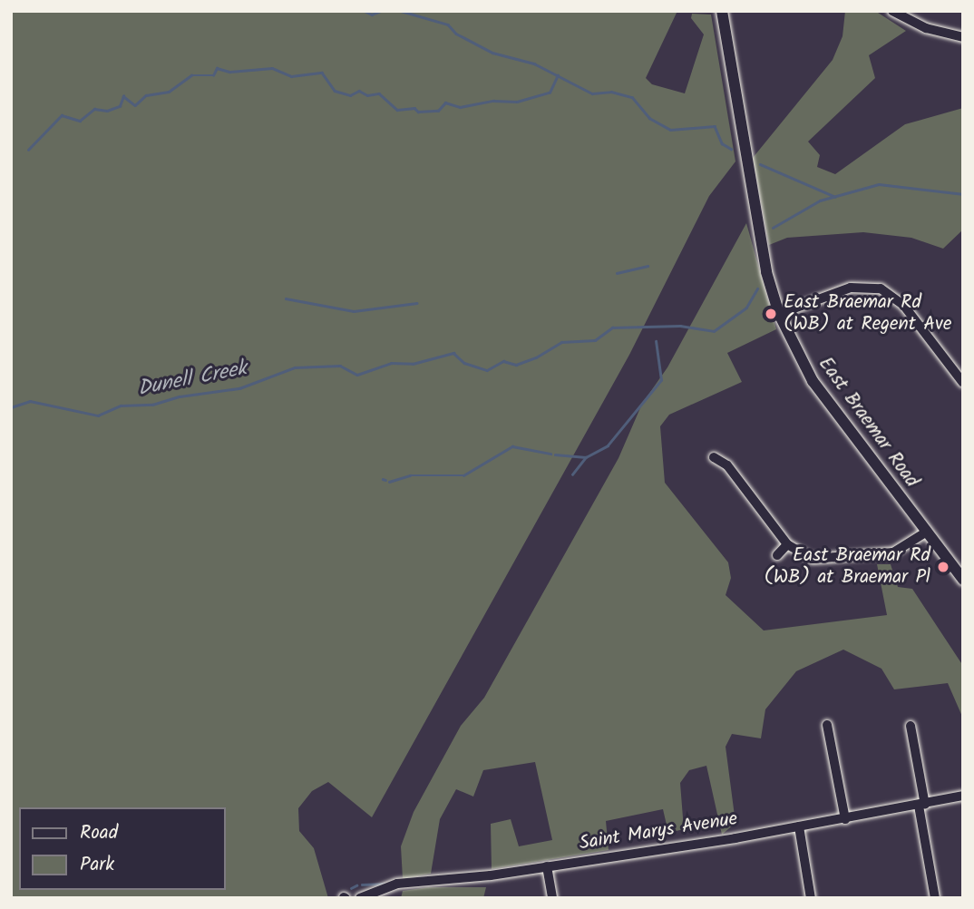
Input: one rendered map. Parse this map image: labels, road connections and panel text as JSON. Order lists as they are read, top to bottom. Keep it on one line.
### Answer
{"streets":{"street":["East Braemar Road","Saint Marys Avenue"]},"water":["Dunell Creek"],"places":["East Braemar Rd (WB) at Regent Ave","East Braemar Rd (WB) at Braemar Pl"],"legend":["Road","Park"]}
